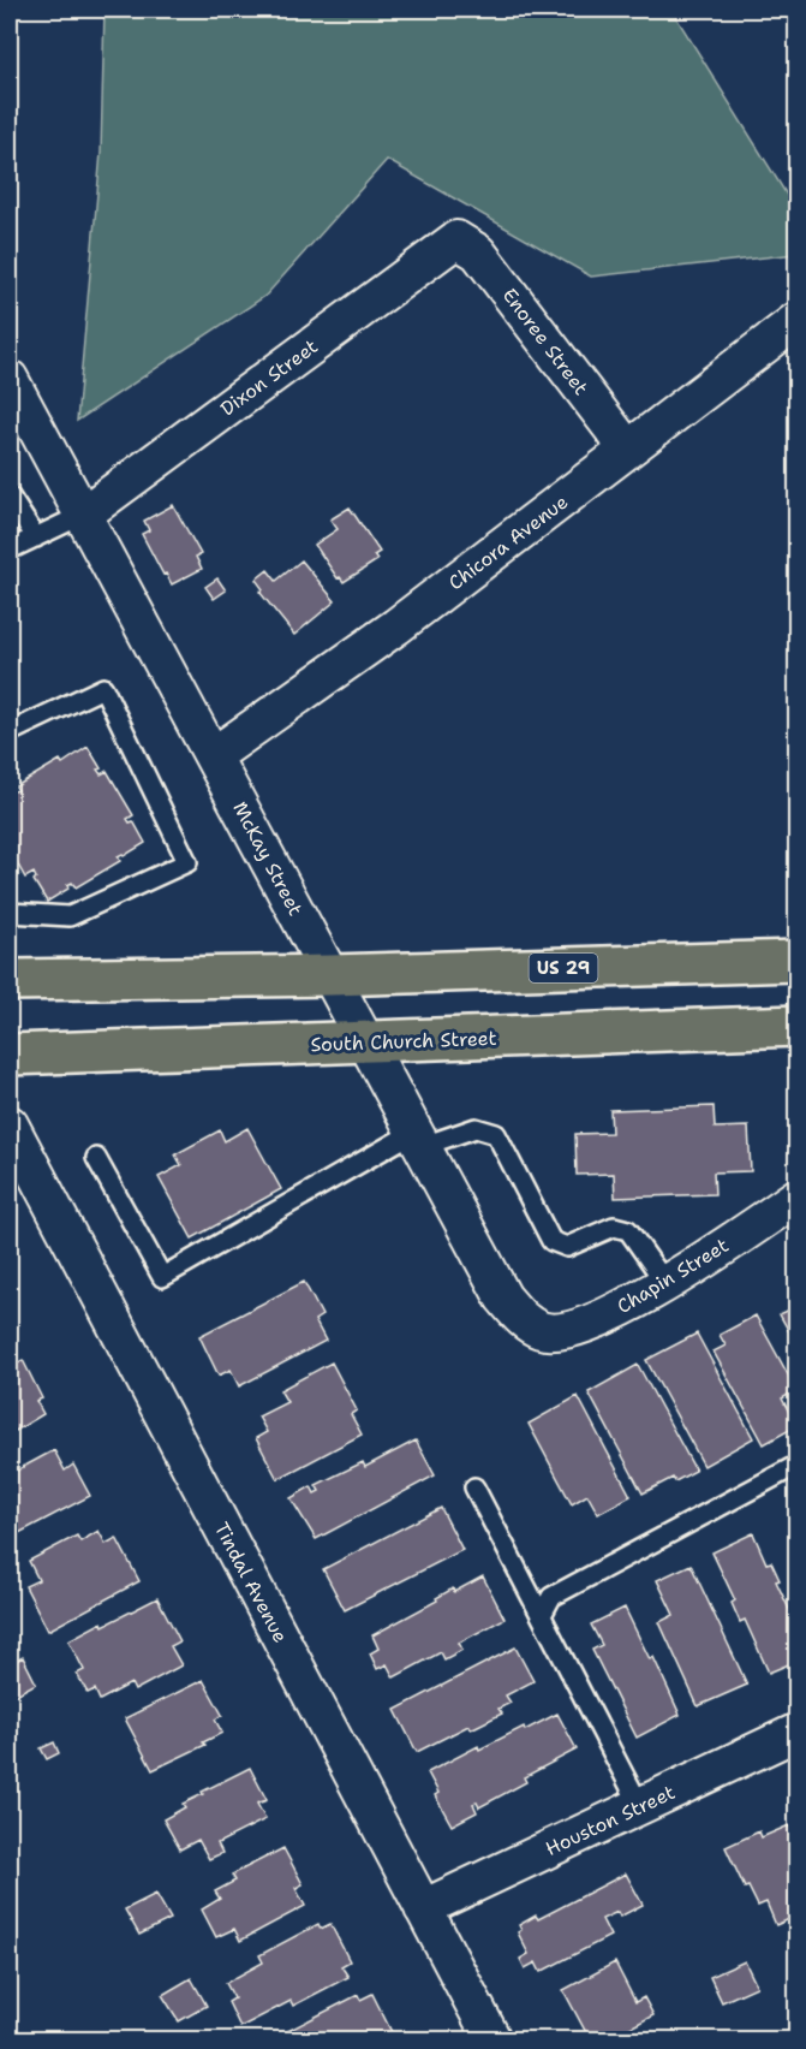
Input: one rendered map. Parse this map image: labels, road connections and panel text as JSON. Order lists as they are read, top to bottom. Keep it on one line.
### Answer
{"streets":{"main road":["US 29","South Church Street"],"street":["Enoree Street","Dixon Street","Chicora Avenue","McKay Street","Chapin Street","Tindal Avenue","Houston Street"]},"crossings":[["Enoree Street","Dixon Street"],["Enoree Street","Chicora Avenue"],["Dixon Street","McKay Street"],["Chicora Avenue","McKay Street"],["McKay Street","US 29"],["McKay Street","South Church Street"],["McKay Street","Chapin Street"],["Tindal Avenue","Houston Street"]]}
